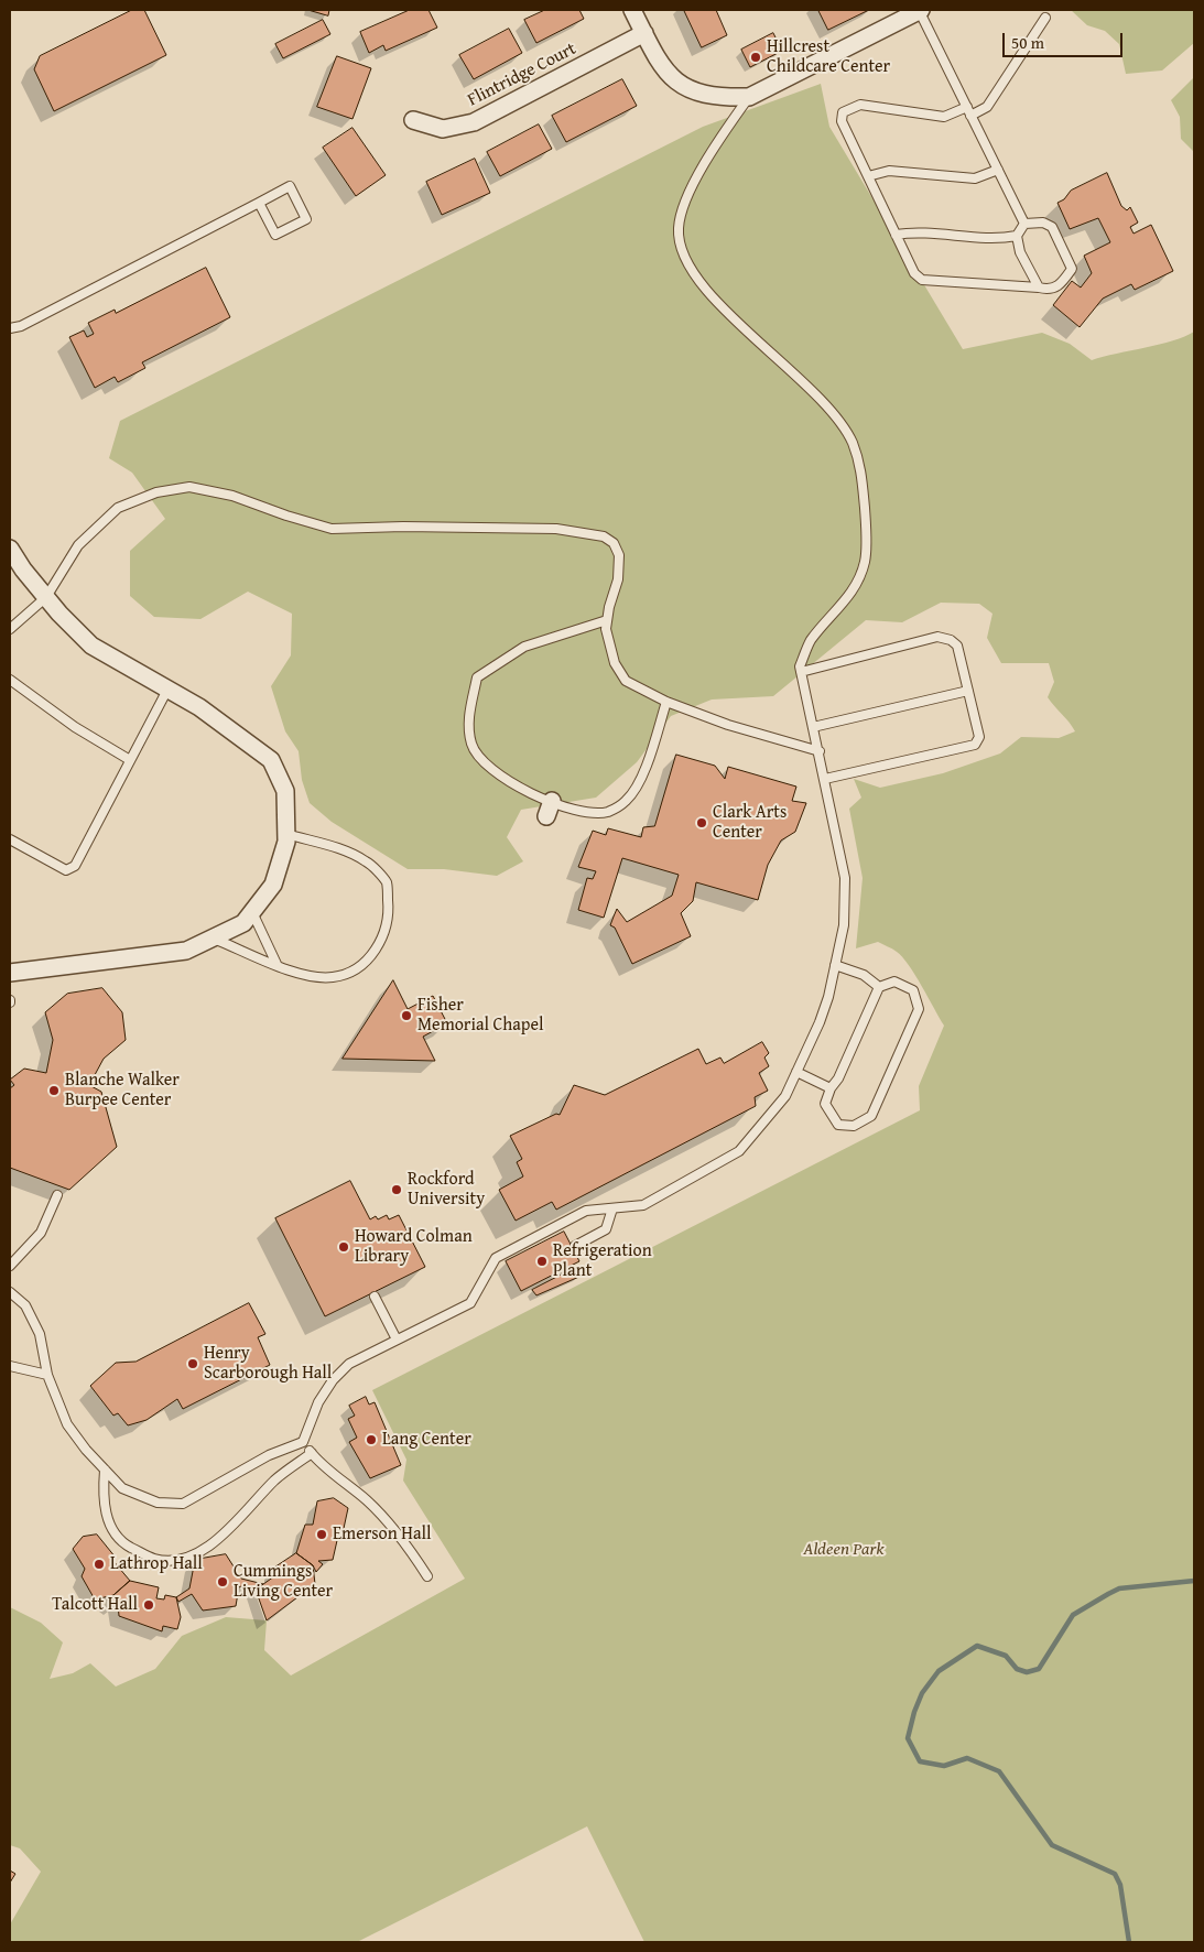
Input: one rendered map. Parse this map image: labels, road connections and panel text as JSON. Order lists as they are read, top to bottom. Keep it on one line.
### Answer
{"streets":{"street":["Flintridge Court"]},"parks":["Aldeen Park"],"places":["Hillcrest Childcare Center","Clark Arts Center","Fisher Memorial Chapel","Blanche Walker Burpee Center","Rockford University","Howard Colman Library","Refrigeration Plant","Henry Scarborough Hall","Lang Center","Emerson Hall","Lathrop Hall","Cummings Living Center","Talcott Hall"],"scale_bar":"50 m"}
